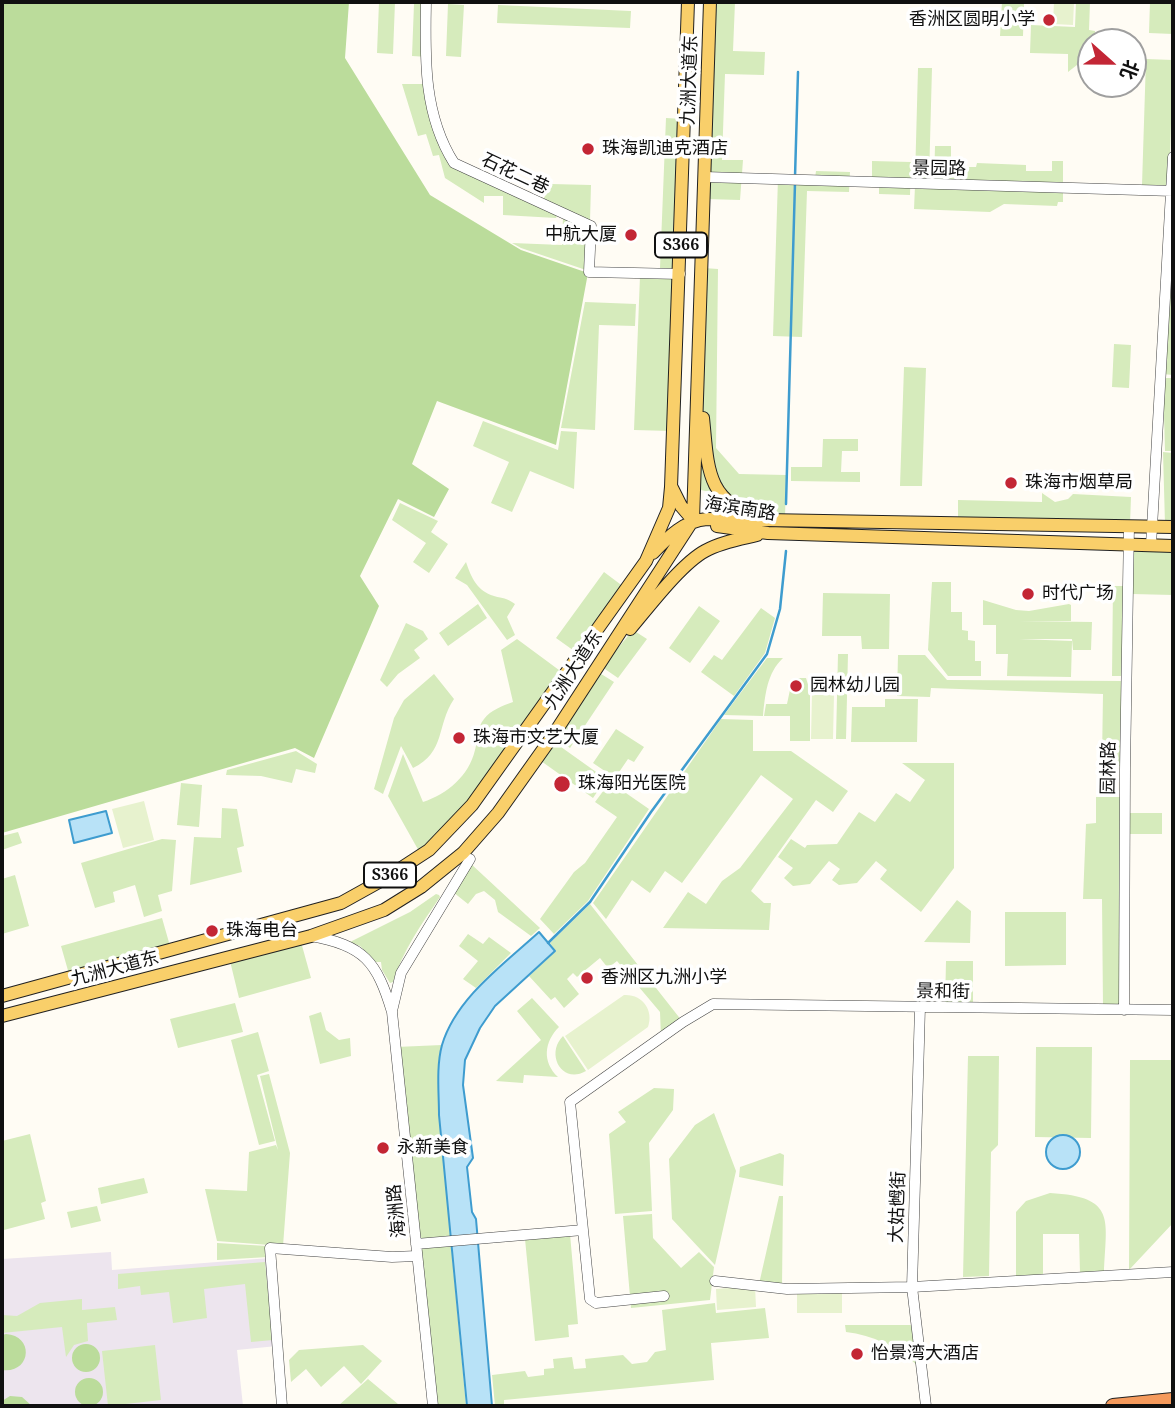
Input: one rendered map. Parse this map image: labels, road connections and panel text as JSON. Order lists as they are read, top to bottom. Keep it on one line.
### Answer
{"streets":{"main road":["九洲大道东","S366","海滨南路"],"street":["景园路","石花二巷","园林路","景和街","大姑乸街","海洲路"]},"crossings":[["九洲大道东","景园路"],["九洲大道东","石花二巷"],["九洲大道东","海滨南路"],["海滨南路","园林路"],["园林路","景和街"],["景和街","大姑乸街"]],"places":["香洲区圆明小学","珠海凯迪克酒店","中航大厦","珠海市烟草局","时代广场","园林幼儿园","珠海市文艺大厦","珠海阳光医院","珠海电台","香洲区九洲小学","永新美食","怡景湾大酒店"],"north":"right"}
